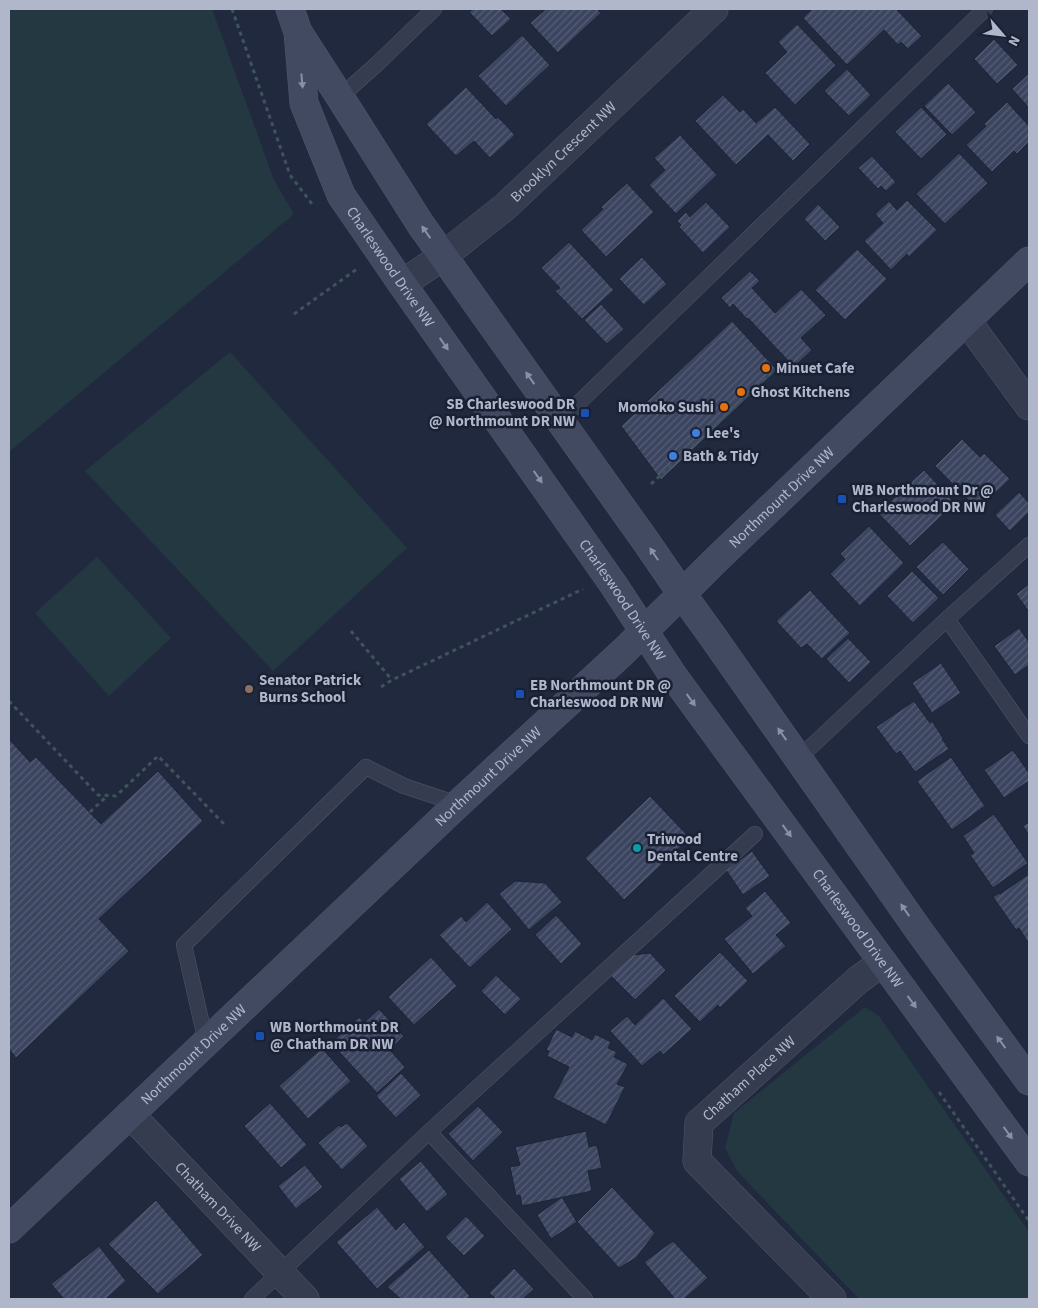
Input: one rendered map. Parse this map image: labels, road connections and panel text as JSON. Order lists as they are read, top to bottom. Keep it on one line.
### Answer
{"streets":{"street":["Brooklyn Crescent NW","Charleswood Drive NW","Northmount Drive NW","Chatham Place NW","Chatham Drive NW"]},"crossings":[["Brooklyn Crescent NW","Charleswood Drive NW"],["Charleswood Drive NW","Northmount Drive NW"],["Charleswood Drive NW","Chatham Place NW"],["Northmount Drive NW","Chatham Drive NW"]],"places":{"other":["Minuet Cafe","Ghost Kitchens","Momoko Sushi","Lee's","Bath & Tidy","Senator Patrick Burns School","Triwood Dental Centre"],"transit":["SB Charleswood DR @ Northmount DR NW","WB Northmount Dr @ Charleswood DR NW","EB Northmount DR @ Charleswood DR NW","WB Northmount DR @ Chatham DR NW"]},"north":"bottom right"}
